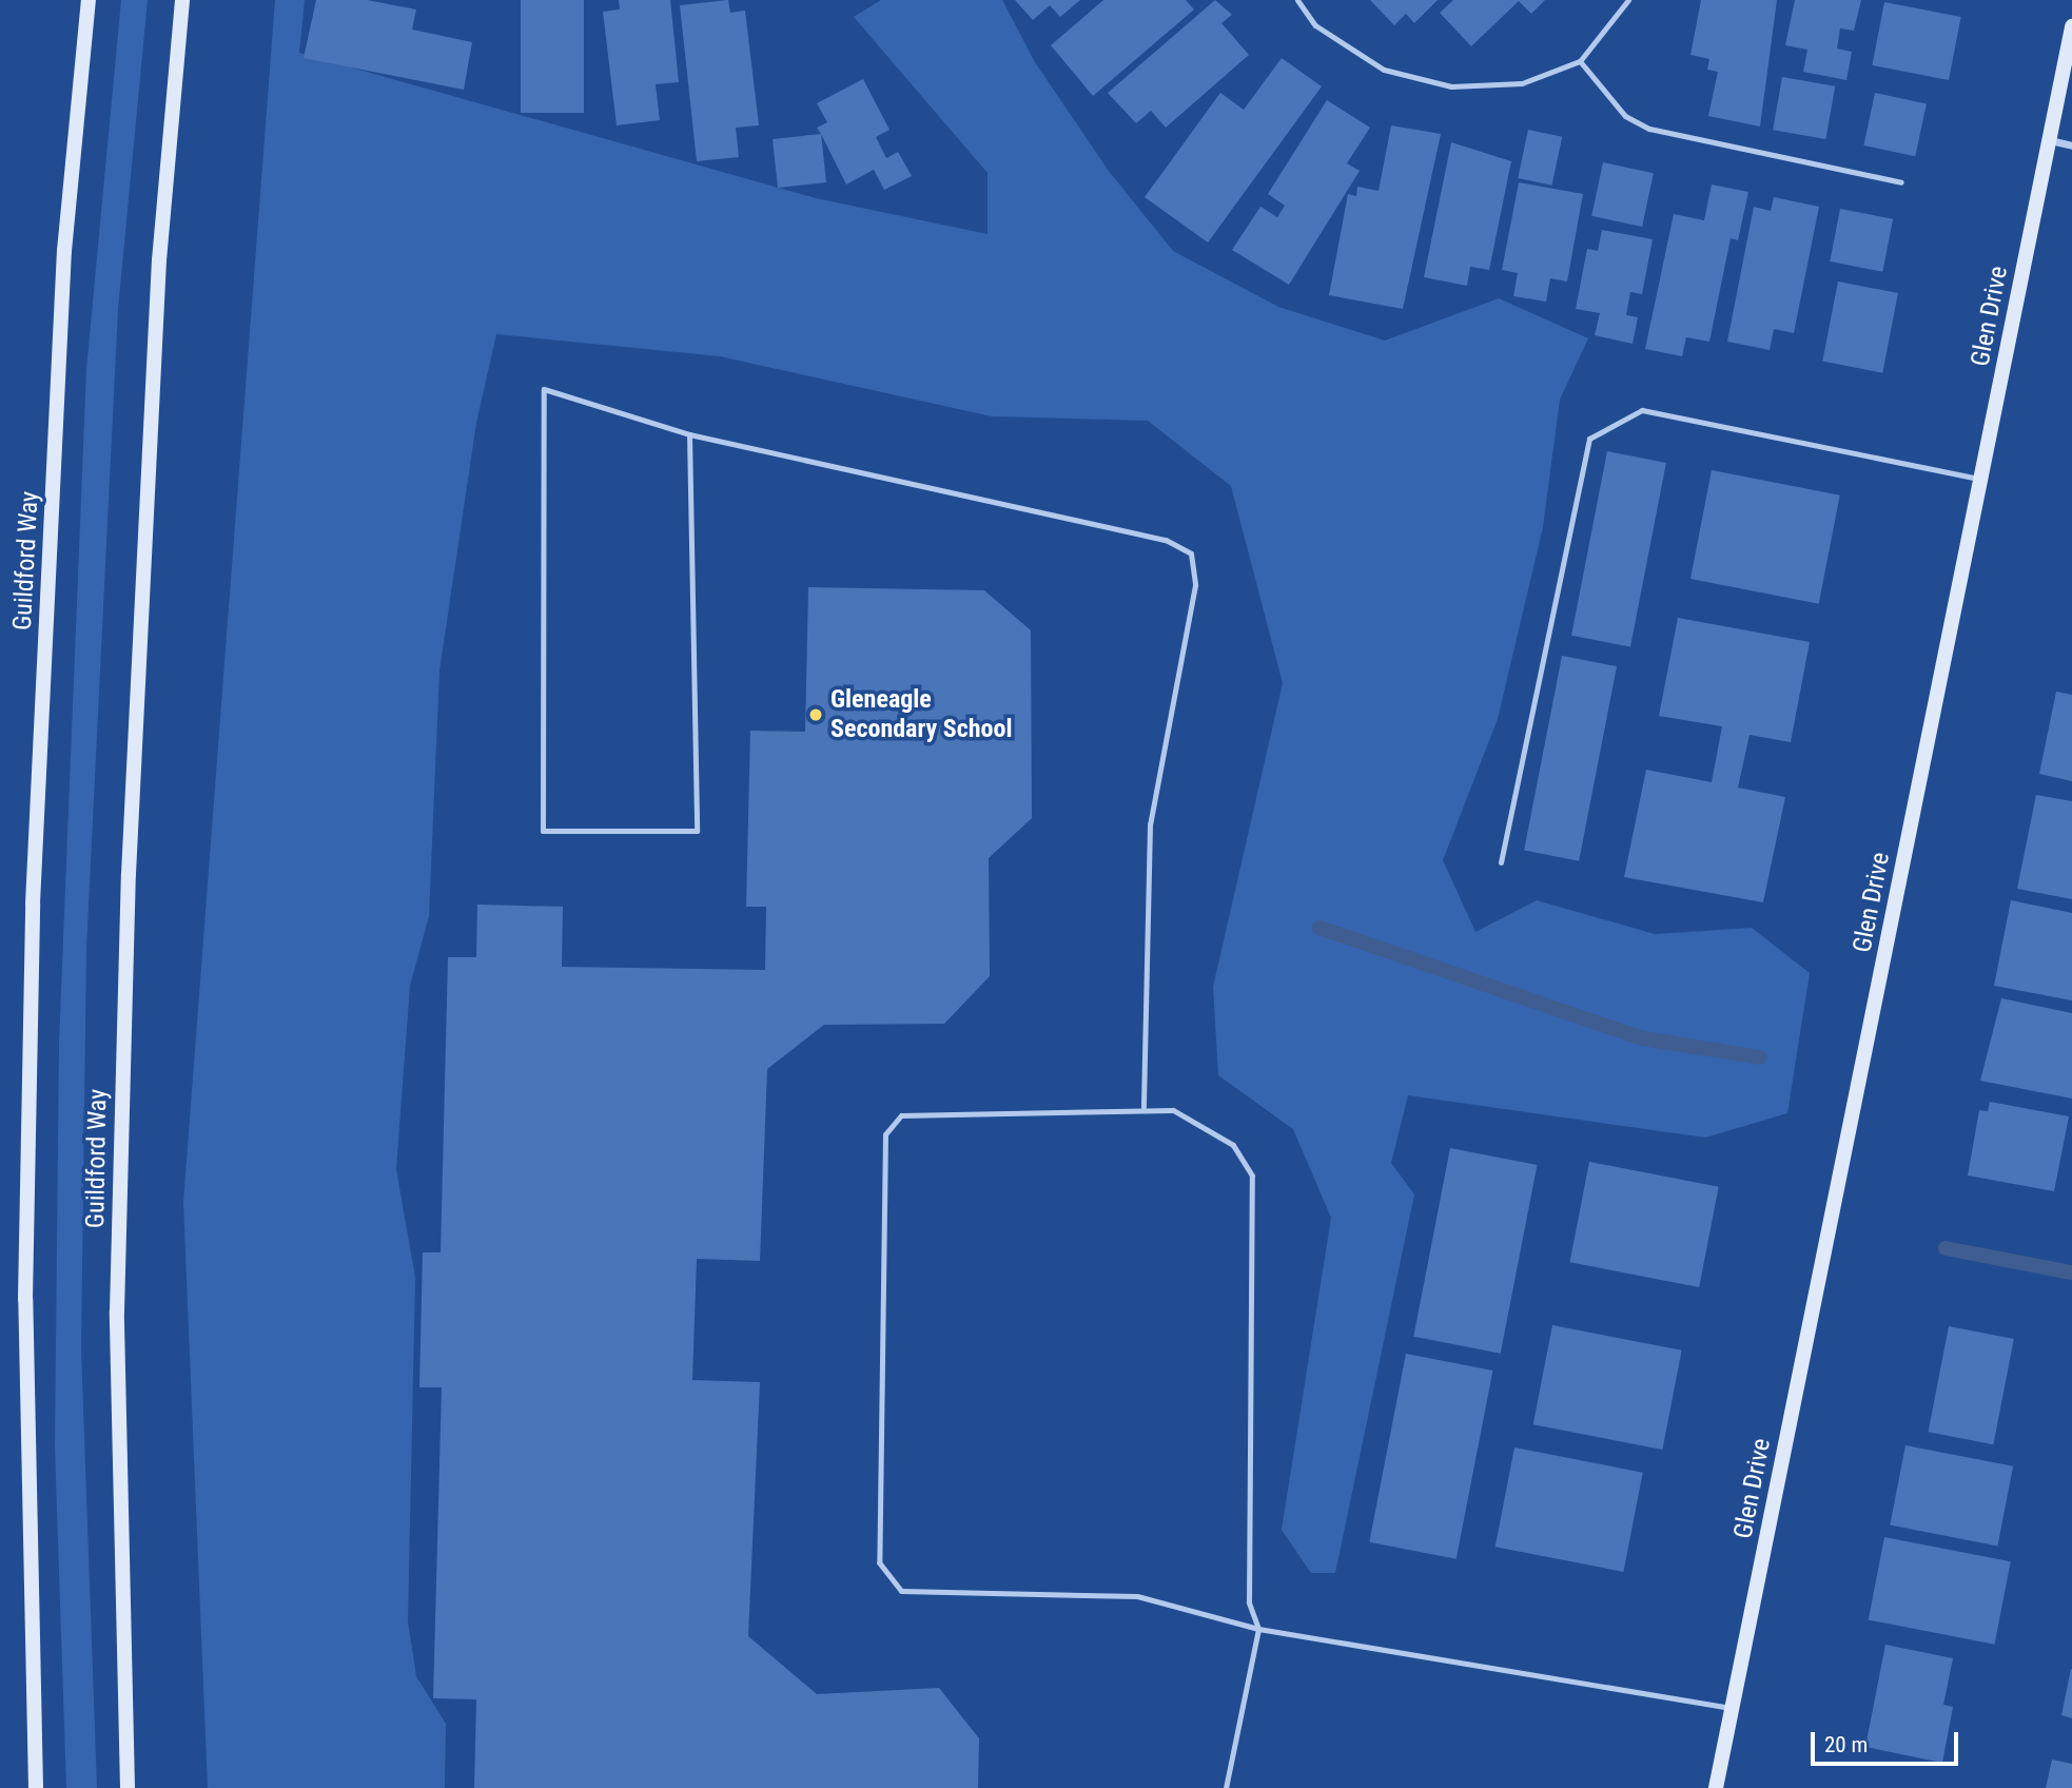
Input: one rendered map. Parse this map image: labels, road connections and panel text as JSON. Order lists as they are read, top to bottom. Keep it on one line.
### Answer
{"streets":{"main road":["Glen Drive","Guildford Way"]},"places":["Gleneagle Secondary School"],"scale_bar":"20 m"}
